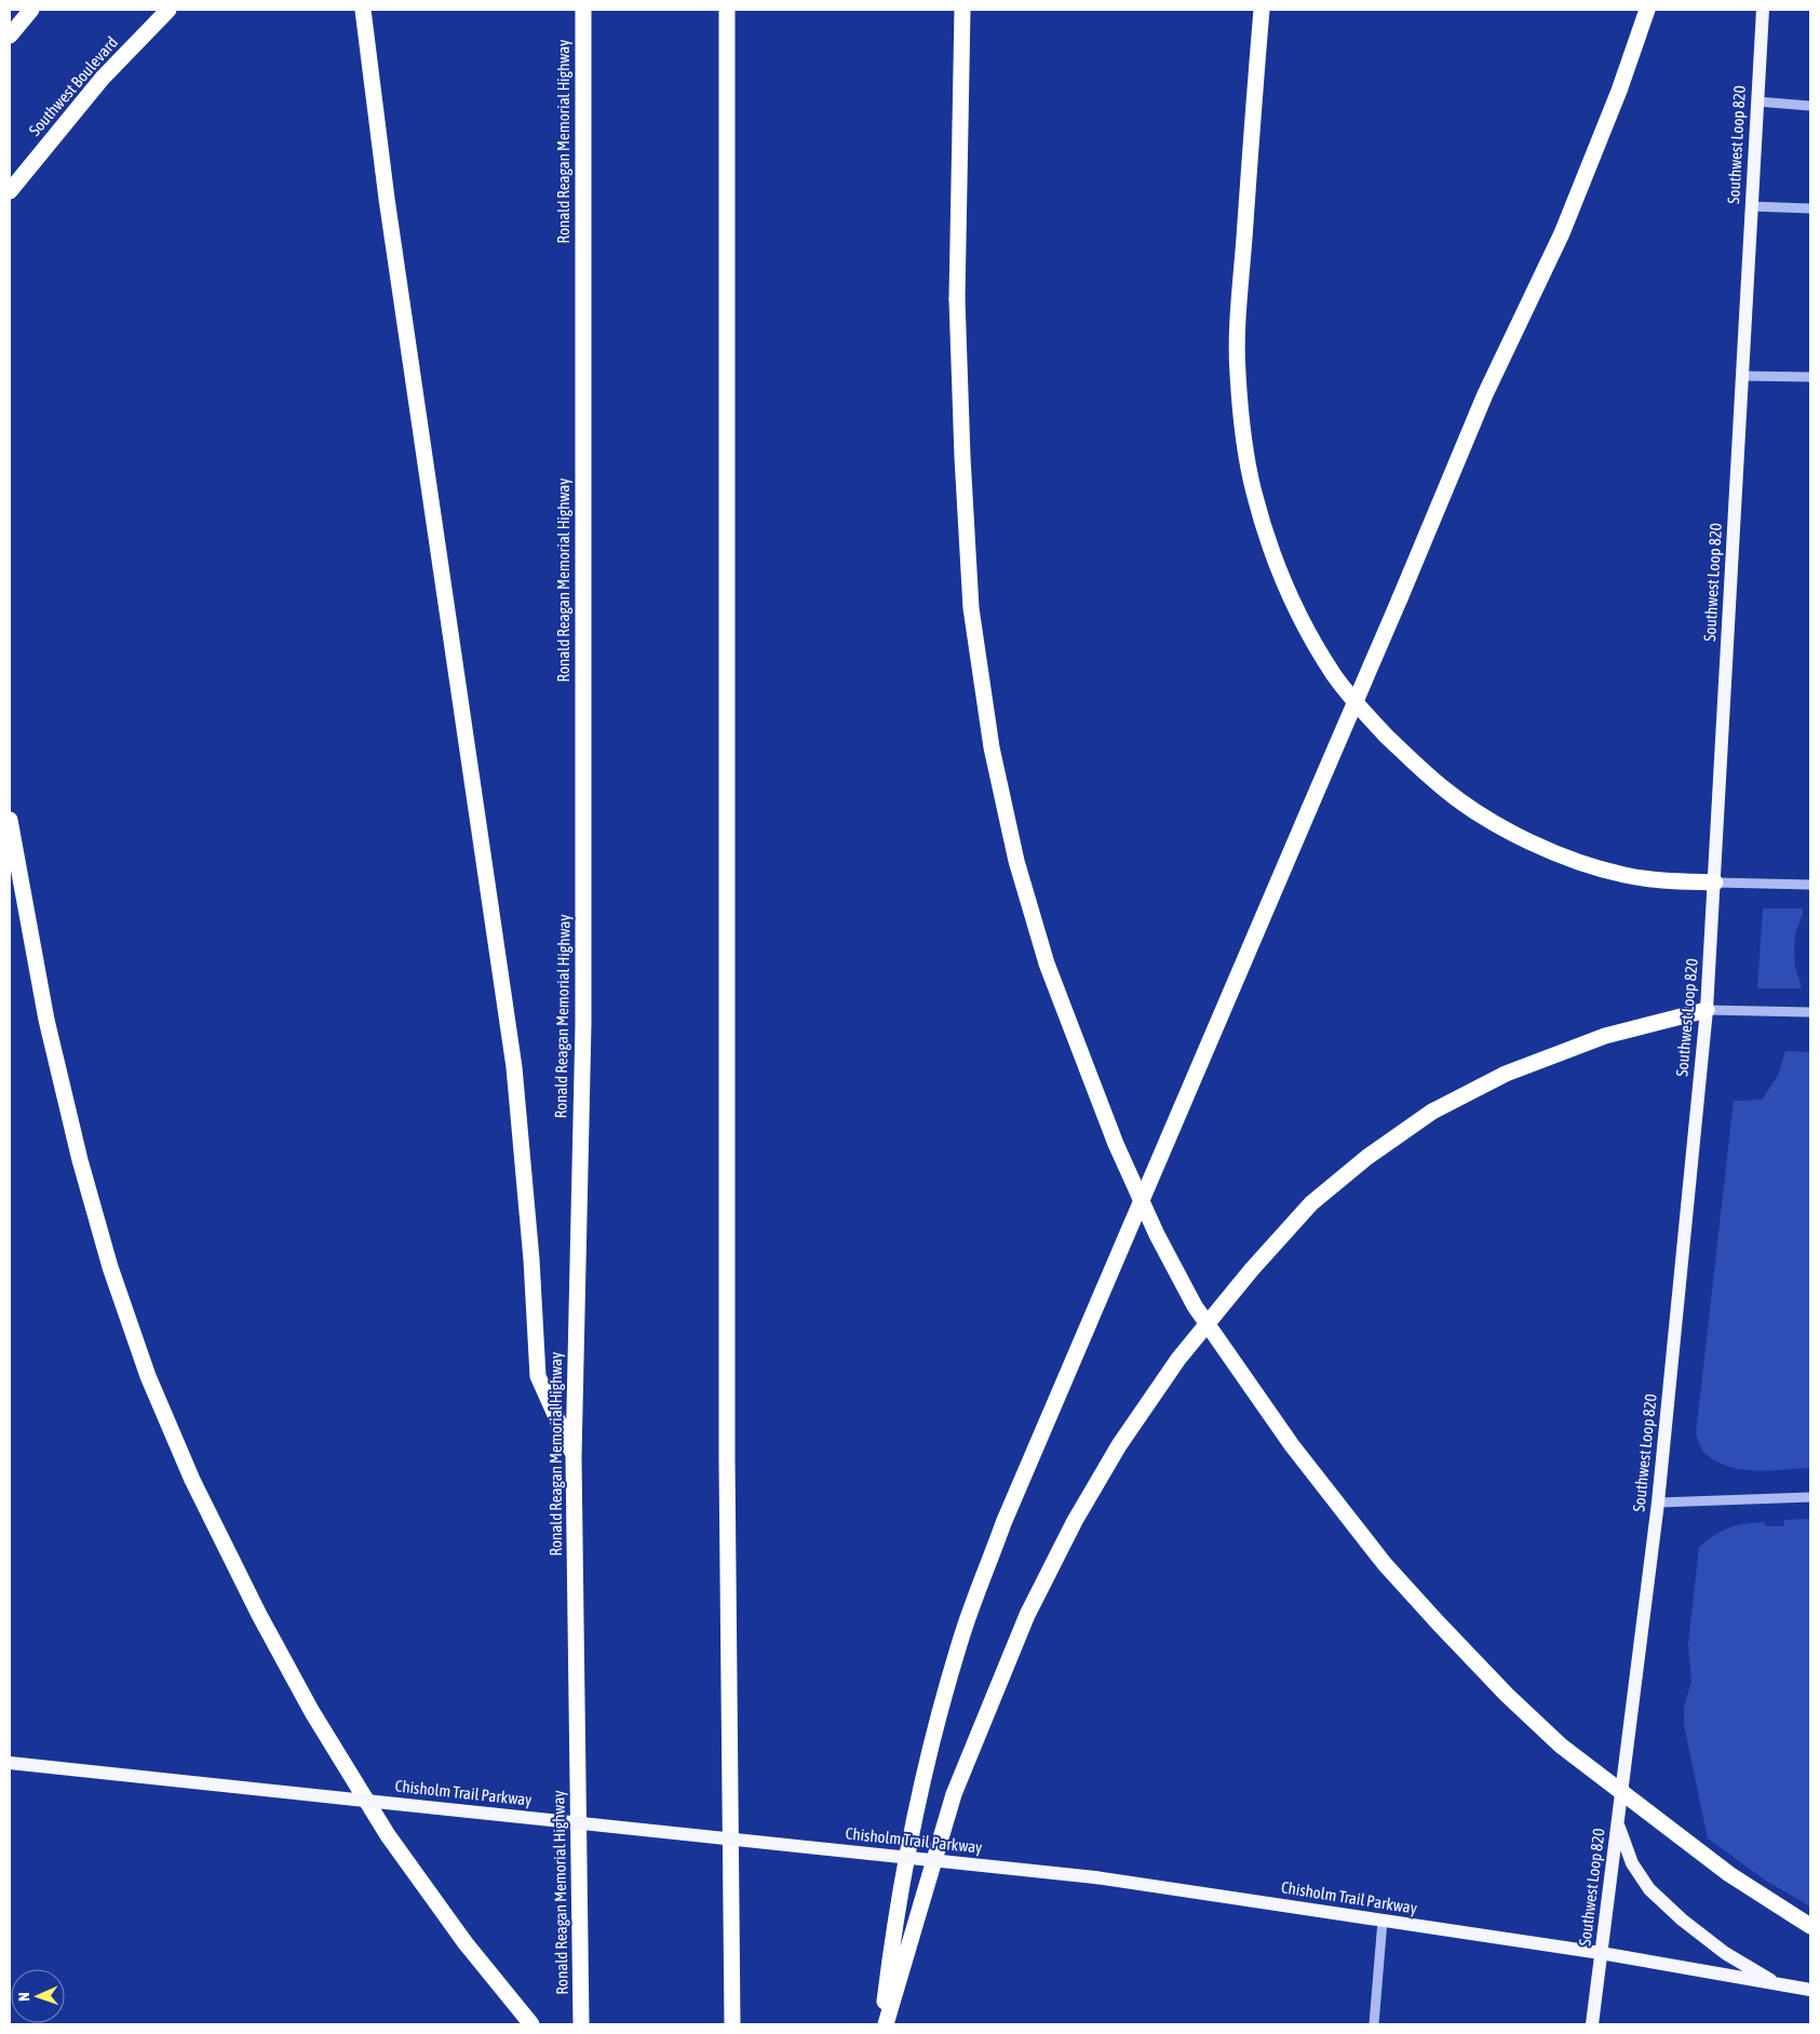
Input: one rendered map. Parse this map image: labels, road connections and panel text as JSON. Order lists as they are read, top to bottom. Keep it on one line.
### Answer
{"streets":{"highway":["Southwest Boulevard","Ronald Reagan Memorial Highway"],"main road":["Southwest Loop 820","Chisholm Trail Parkway"]},"crossings":[["Southwest Loop 820","Chisholm Trail Parkway"]],"north":"left"}
